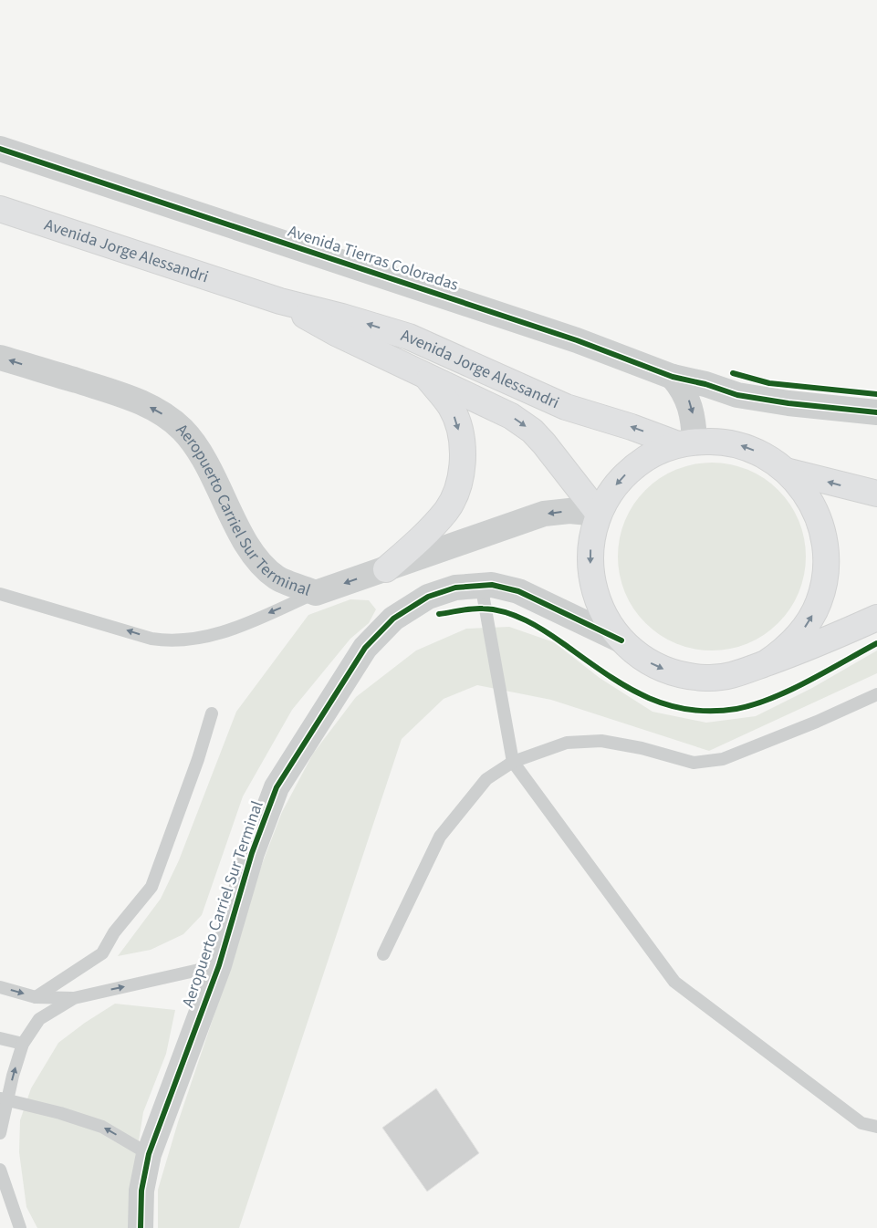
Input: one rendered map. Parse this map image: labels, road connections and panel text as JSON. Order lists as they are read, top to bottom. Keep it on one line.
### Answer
{"streets":{"highway":["Avenida Jorge Alessandri"],"street":["Avenida Tierras Coloradas","Aeropuerto Carriel Sur Terminal"]},"crossings":[["Avenida Jorge Alessandri","Aeropuerto Carriel Sur Terminal"]]}
